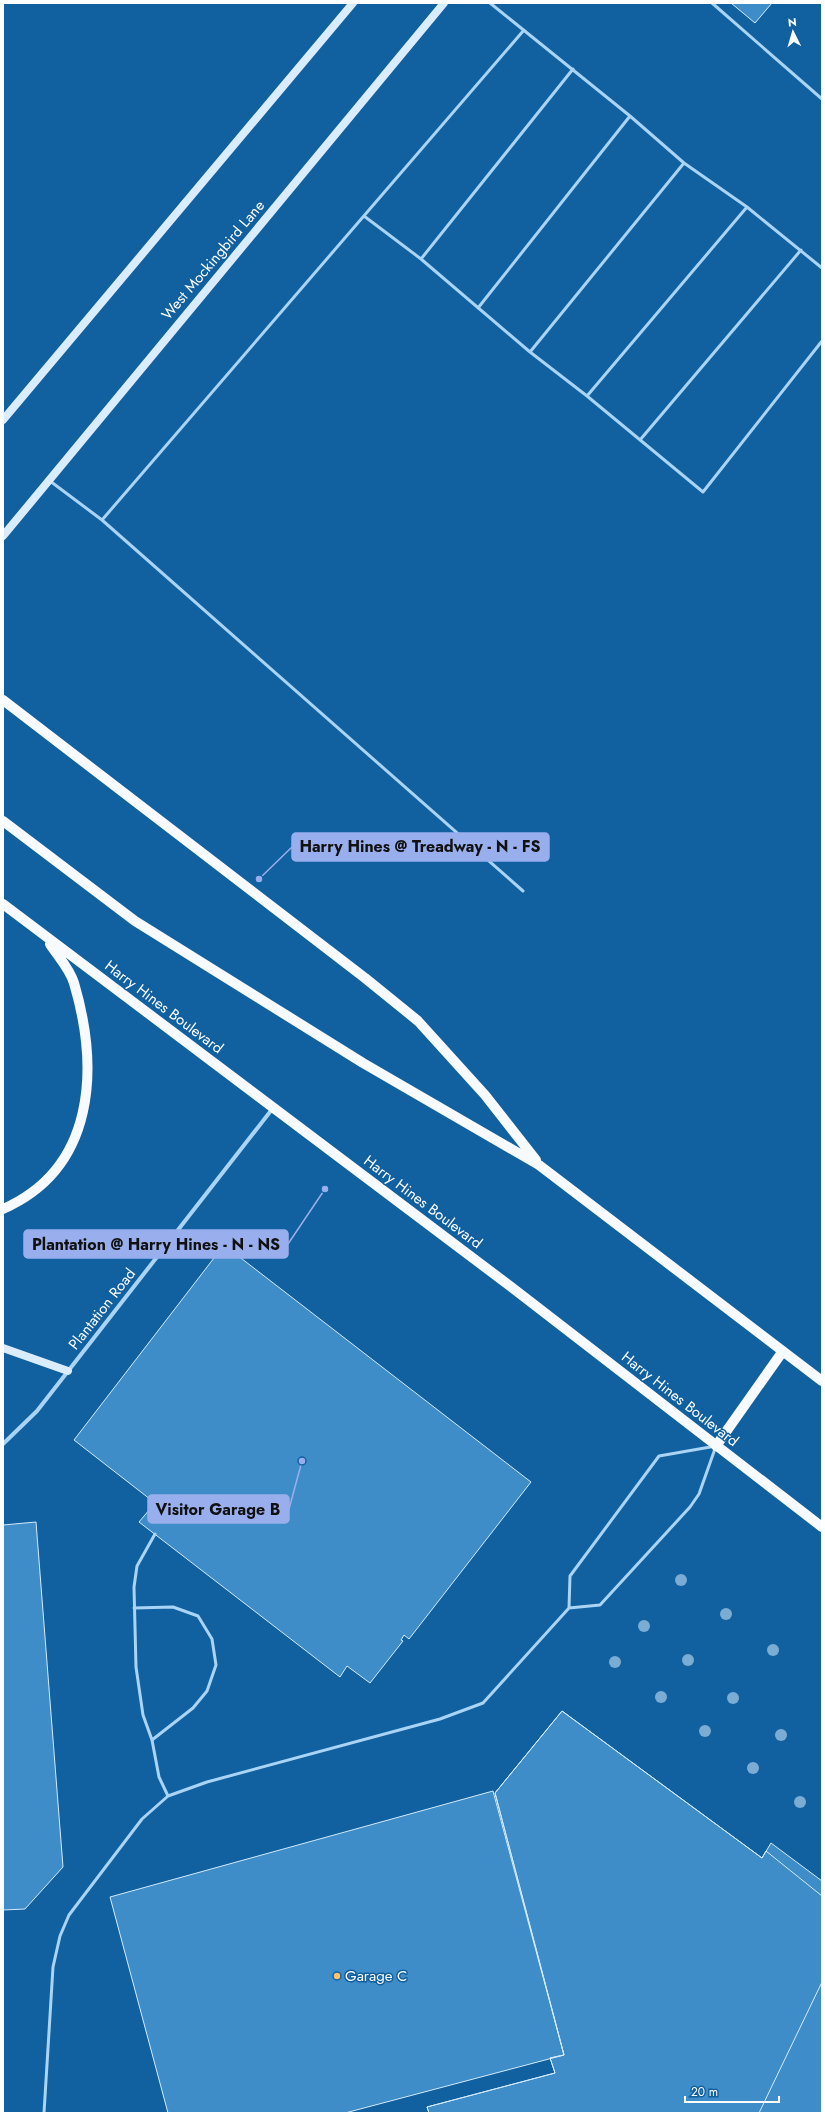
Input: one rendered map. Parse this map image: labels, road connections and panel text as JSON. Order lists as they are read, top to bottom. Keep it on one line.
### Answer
{"streets":{"main road":["West Mockingbird Lane","Harry Hines Boulevard"],"street":["Plantation Road"]},"crossings":[["Harry Hines Boulevard","Plantation Road"]],"places":["Harry Hines @ Treadway - N - FS","Plantation @ Harry Hines - N - NS","Visitor Garage B","Garage C"],"scale_bar":"20 m","north":"top"}
